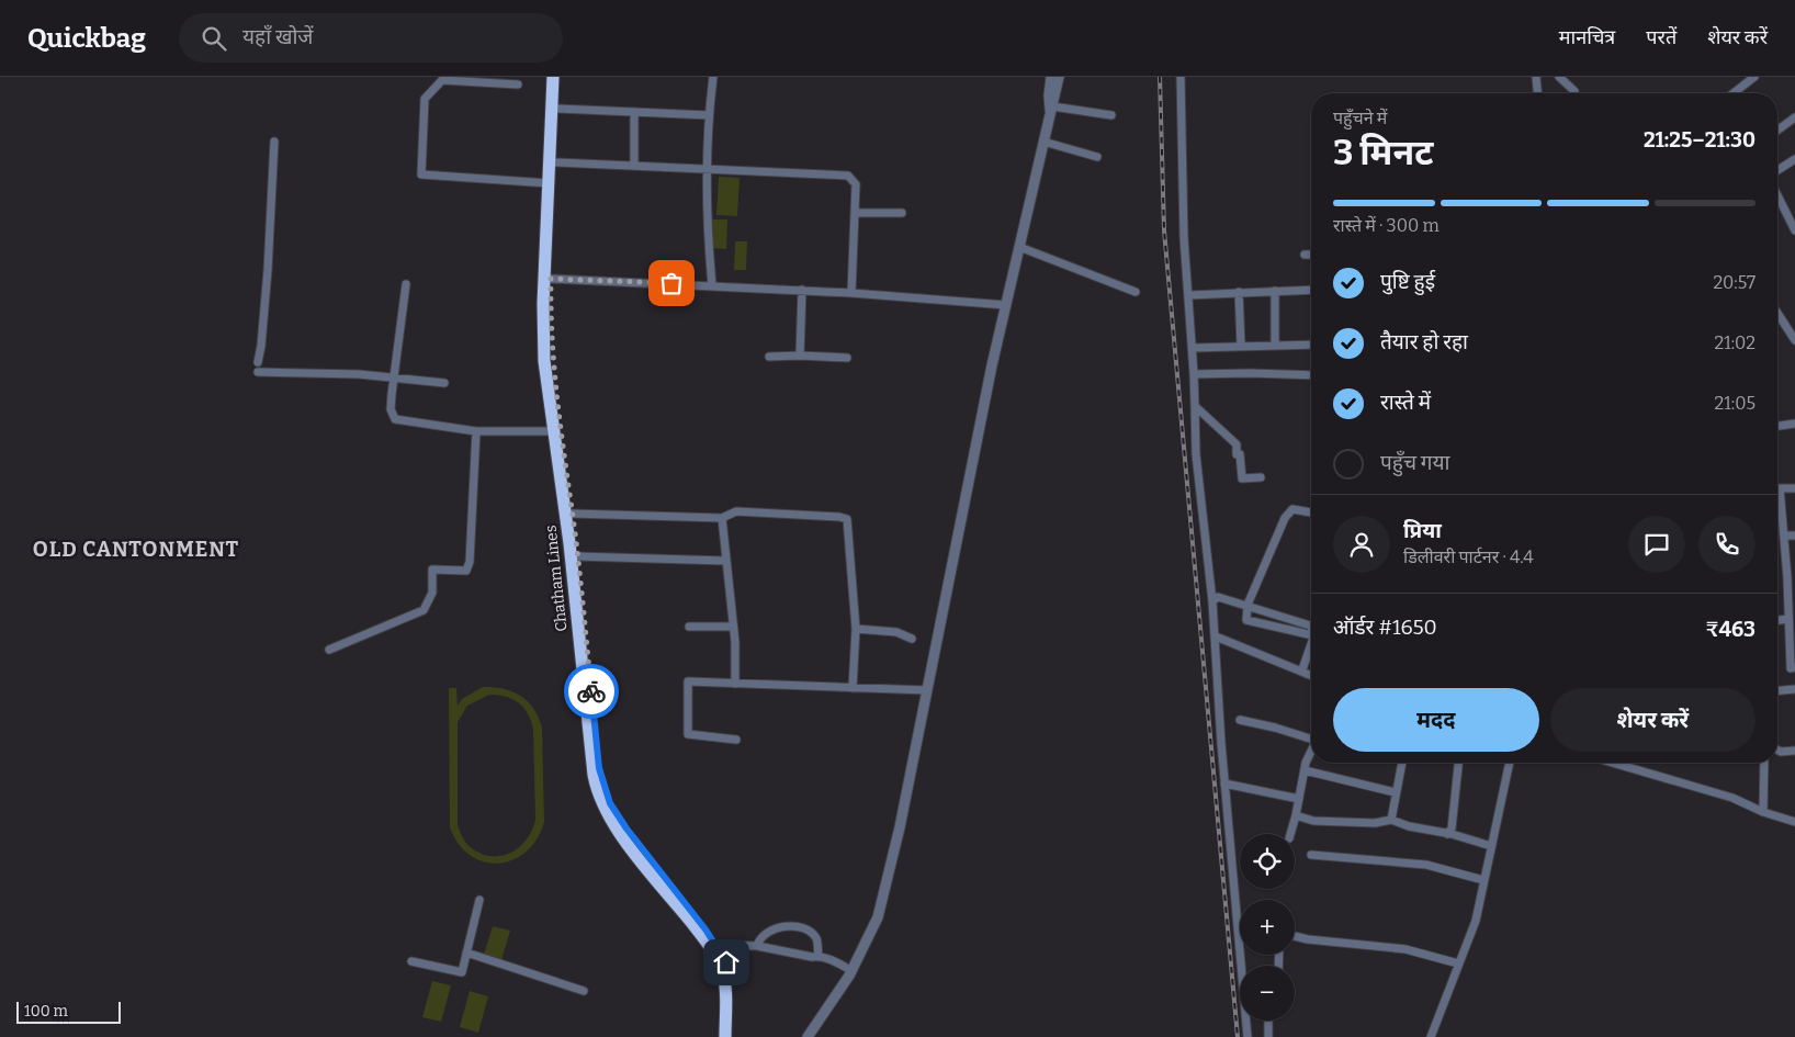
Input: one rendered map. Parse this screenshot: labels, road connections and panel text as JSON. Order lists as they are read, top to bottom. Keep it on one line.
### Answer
{"streets":{"highway":["Chatham Lines"]},"districts":["OLD CANTONMENT"],"scale_bar":"100 m","page":{"header":"Quickbag","search":"यहाँ खोजें","nav":["मानचित्र","परतें","शेयर करें"],"heading":["3 मिनट","पहुँचने में","21:25–21:30"],"panel":["प्रिया","डिलीवरी पार्टनर · 4.4","ऑर्डर #1650","₹463"],"bar":"रास्ते में · 300 m","list":[["पुष्टि हुई","20:57"],["तैयार हो रहा","21:02"],["रास्ते में","21:05"],"पहुँच गया"],"buttons":["मदद","शेयर करें"],"map_buttons":["+","−"],"scale":"100 m"}}
